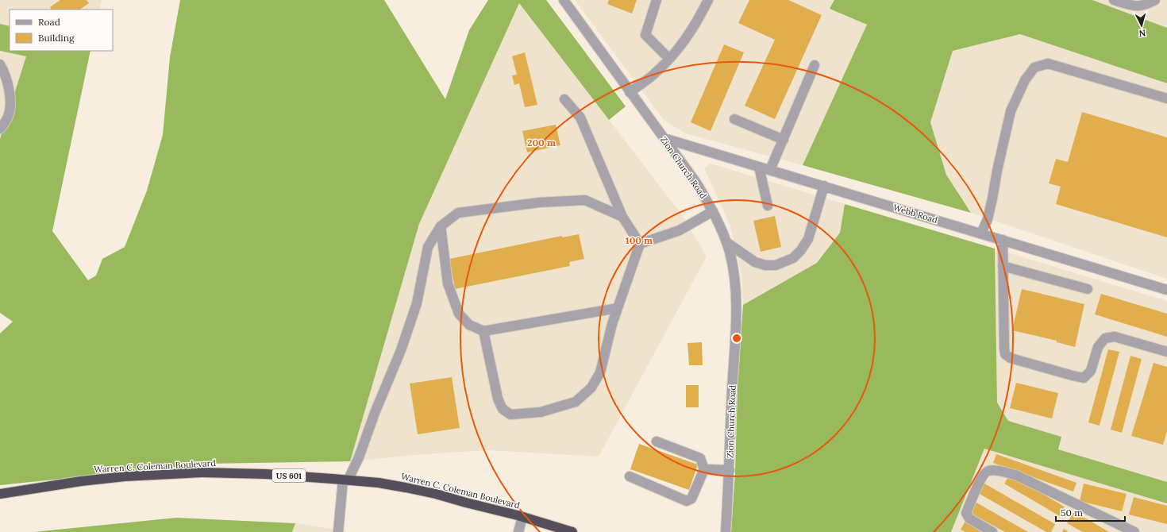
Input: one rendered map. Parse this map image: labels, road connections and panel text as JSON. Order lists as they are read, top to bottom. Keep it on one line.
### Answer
{"streets":{"highway":["Warren C. Coleman Boulevard","US 601"],"street":["Zion Church Road","Webb Road"]},"crossings":[["Zion Church Road","Webb Road"]],"legend":["Road","Building"],"scale_bar":"50 m","north":"bottom","rings":["200 m","100 m"]}
